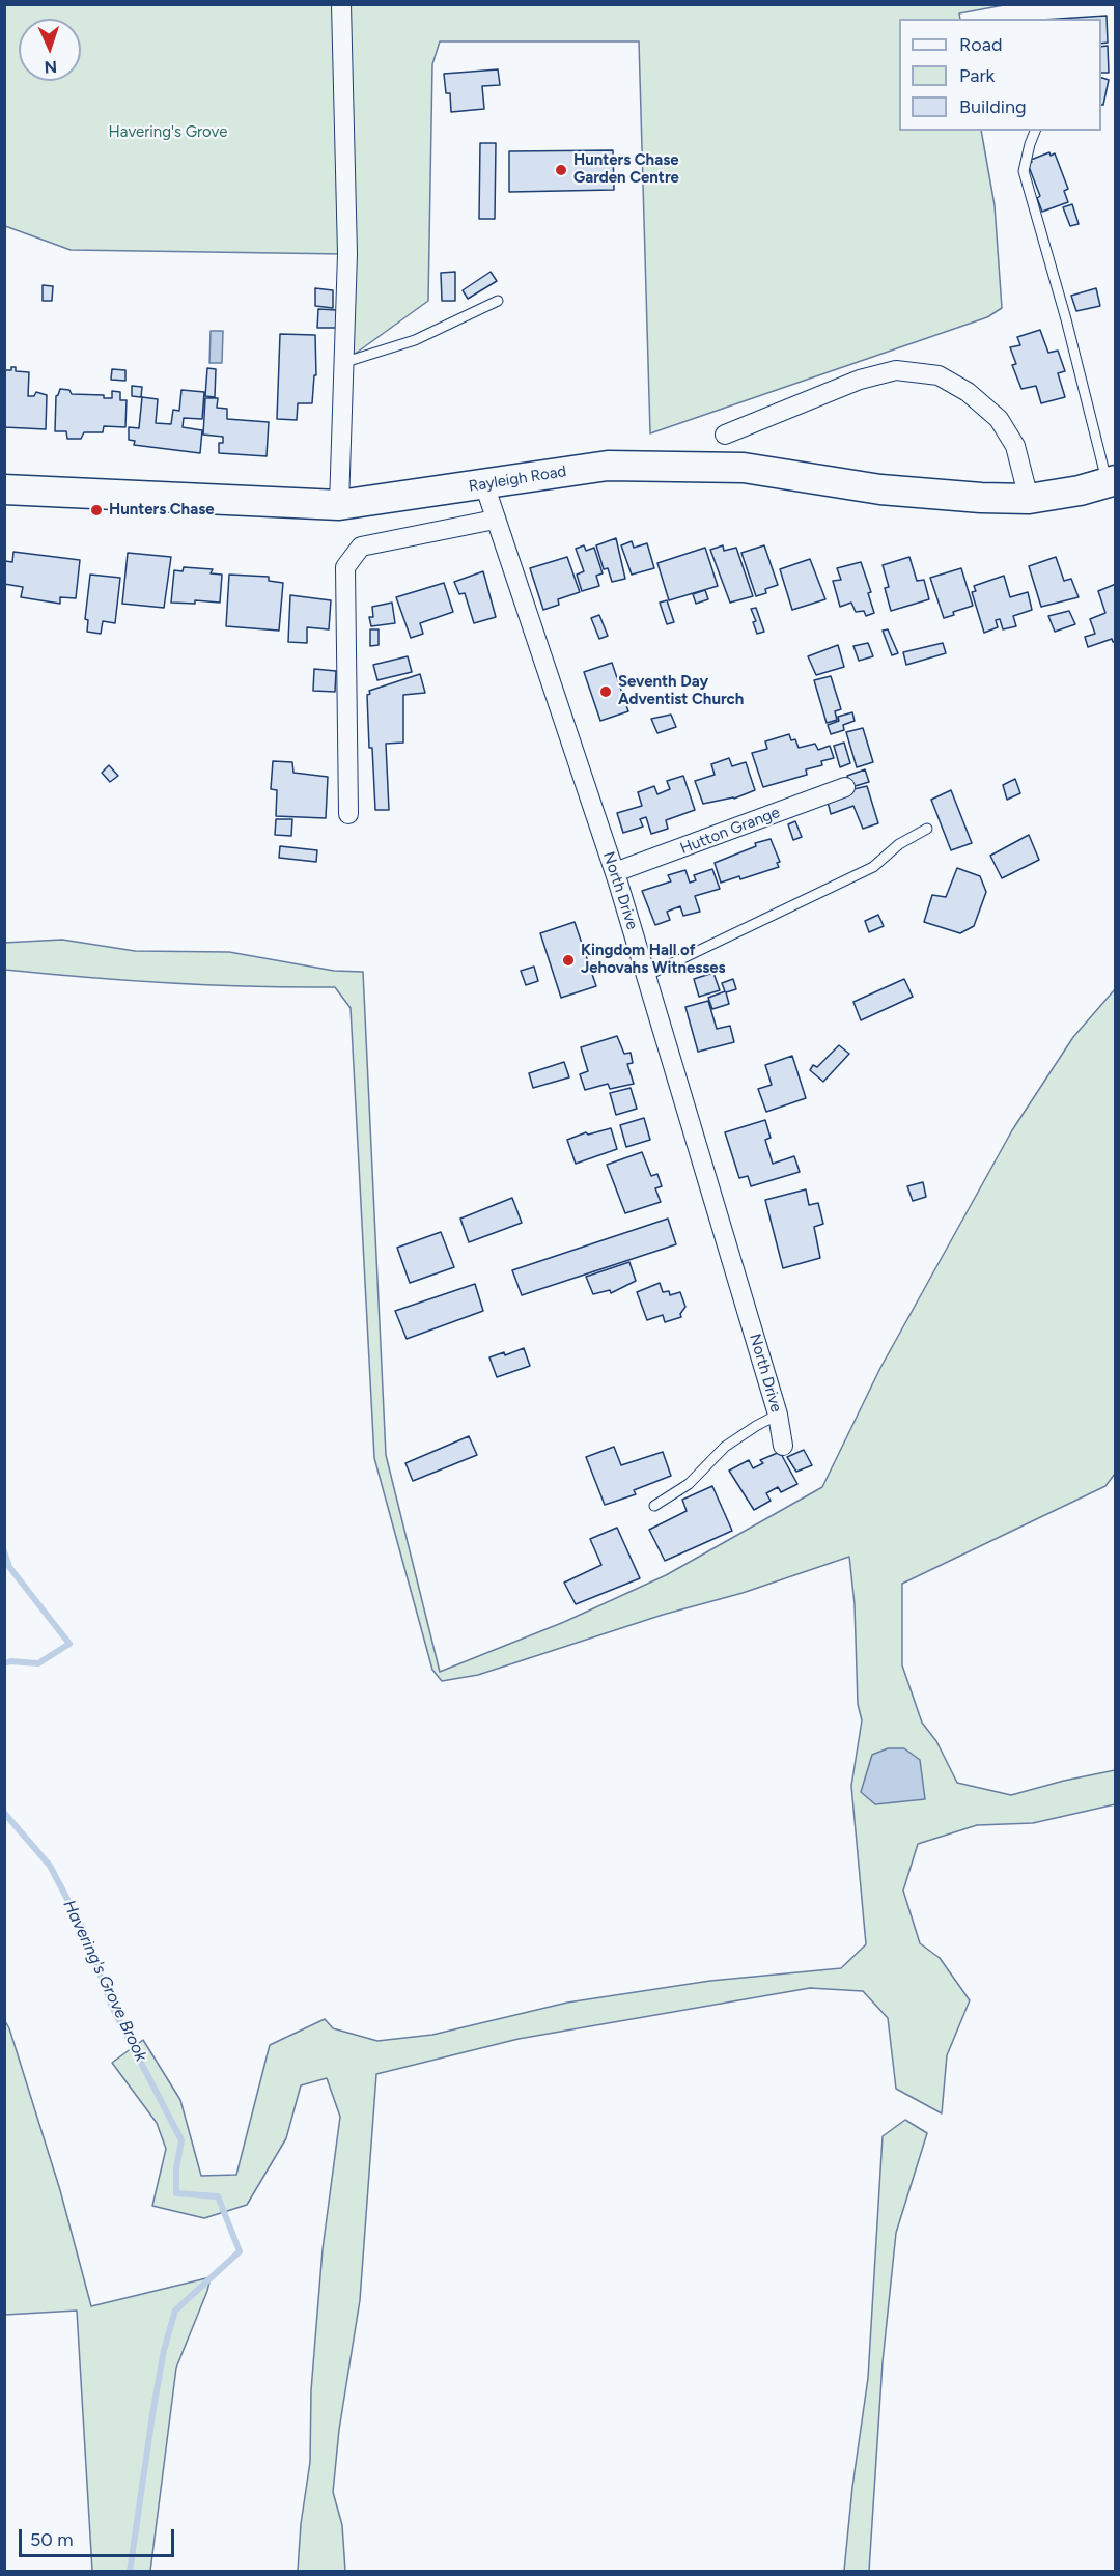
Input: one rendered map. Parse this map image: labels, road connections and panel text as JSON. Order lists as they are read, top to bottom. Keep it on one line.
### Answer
{"streets":{"main road":["Rayleigh Road"],"street":["Hutton Grange","North Drive"]},"crossings":[["Rayleigh Road","North Drive"],["Hutton Grange","North Drive"]],"water":["Havering's Grove Brook"],"parks":["Havering's Grove"],"places":["Hunters Chase Garden Centre","Hunters Chase","Seventh Day Adventist Church","Kingdom Hall of Jehovahs Witnesses"],"legend":["Road","Park","Building"],"scale_bar":"50 m","north":"bottom"}
